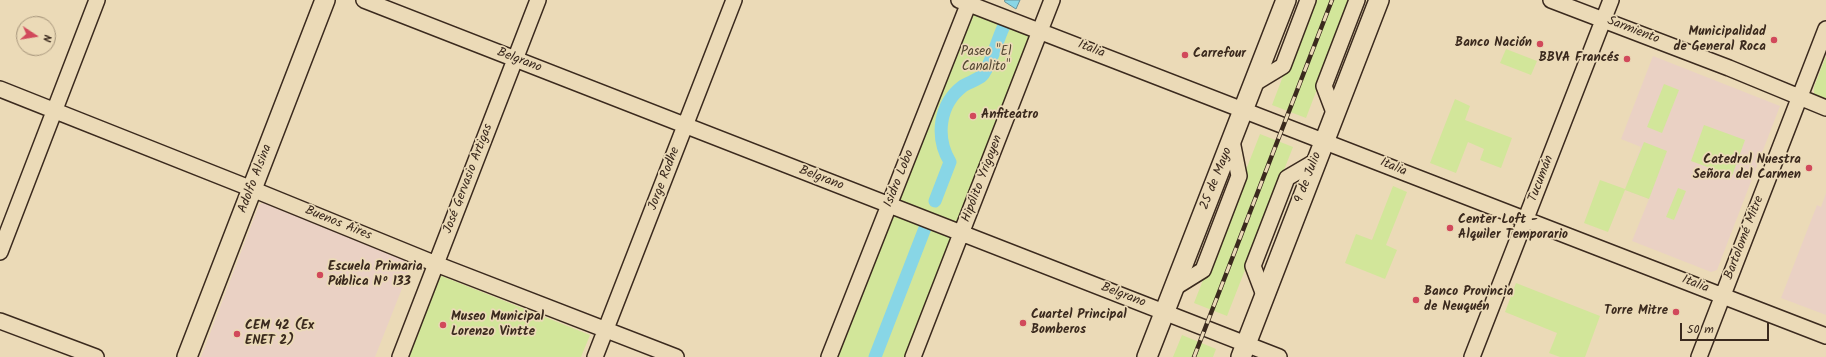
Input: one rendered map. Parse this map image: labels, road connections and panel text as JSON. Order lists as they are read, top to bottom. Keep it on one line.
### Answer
{"streets":{"main road":["9 de Julio","Adolfo Alsina","25 de Mayo"],"street":["Sarmiento","Italia","Belgrano","José Gervasio Artigas","Jorge Rodhe","Isidro Lobo","Hipólito Yrigoyen","Tucumán","Buenos Aires","Bartolomé Mitre"]},"crossings":[["Sarmiento","Tucumán"],["Sarmiento","Bartolomé Mitre"],["Italia","9 de Julio"],["Italia","Isidro Lobo"],["Italia","Hipólito Yrigoyen"],["Italia","25 de Mayo"],["Italia","Tucumán"],["Italia","Bartolomé Mitre"],["Belgrano","9 de Julio"],["Belgrano","José Gervasio Artigas"],["Belgrano","Jorge Rodhe"],["Belgrano","Isidro Lobo"],["Belgrano","Hipólito Yrigoyen"],["Belgrano","25 de Mayo"],["Adolfo Alsina","Buenos Aires"],["José Gervasio Artigas","Buenos Aires"],["Jorge Rodhe","Buenos Aires"]],"parks":["Paseo \"El Canalito\""],"places":["Municipalidad de General Roca","Banco Nación","Carrefour","BBVA Francés","Anfiteatro","Catedral Nuestra Señora del Carmen","Center Loft - Alquiler Temporario","Escuela Primaria Pública Nº 133","Banco Provincia de Neuquén","Torre Mitre","Cuartel Principal Bomberos","Museo Municipal Lorenzo Vintte","CEM 42 (Ex ENET 2)"],"scale_bar":"50 m","north":"right"}
